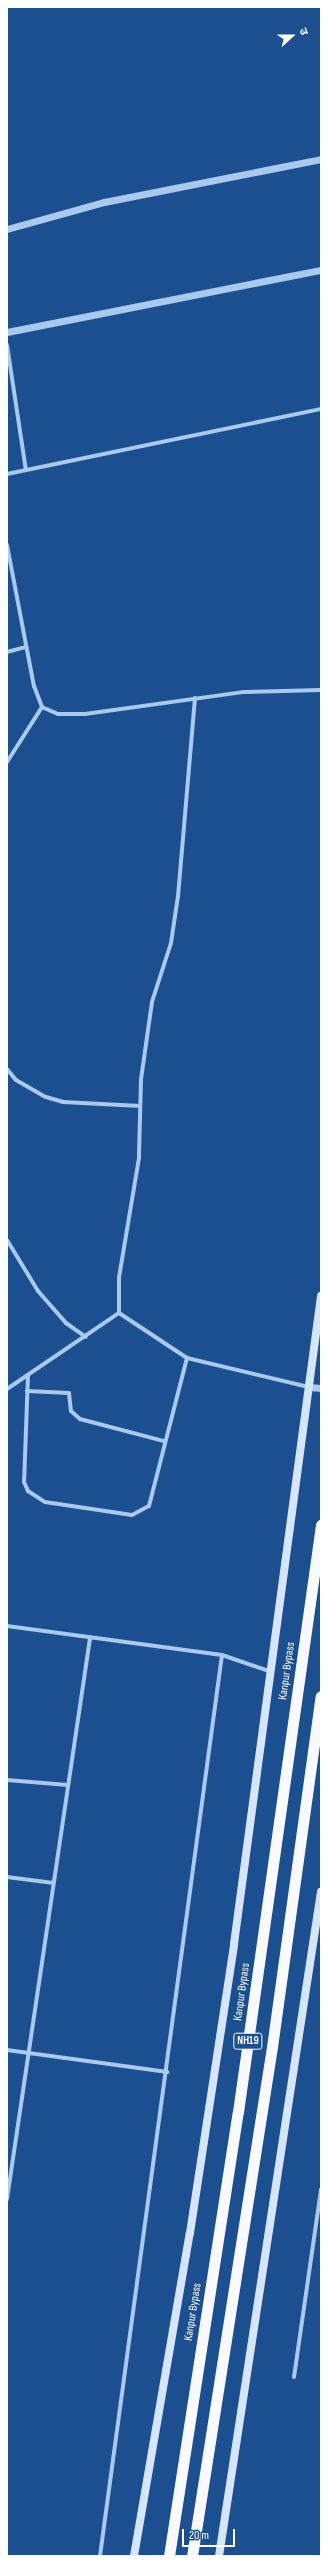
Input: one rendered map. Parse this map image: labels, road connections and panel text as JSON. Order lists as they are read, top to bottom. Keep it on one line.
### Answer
{"streets":{"highway":["Kanpur Bypass","NH19"]},"scale_bar":"20 m","north":"right"}
